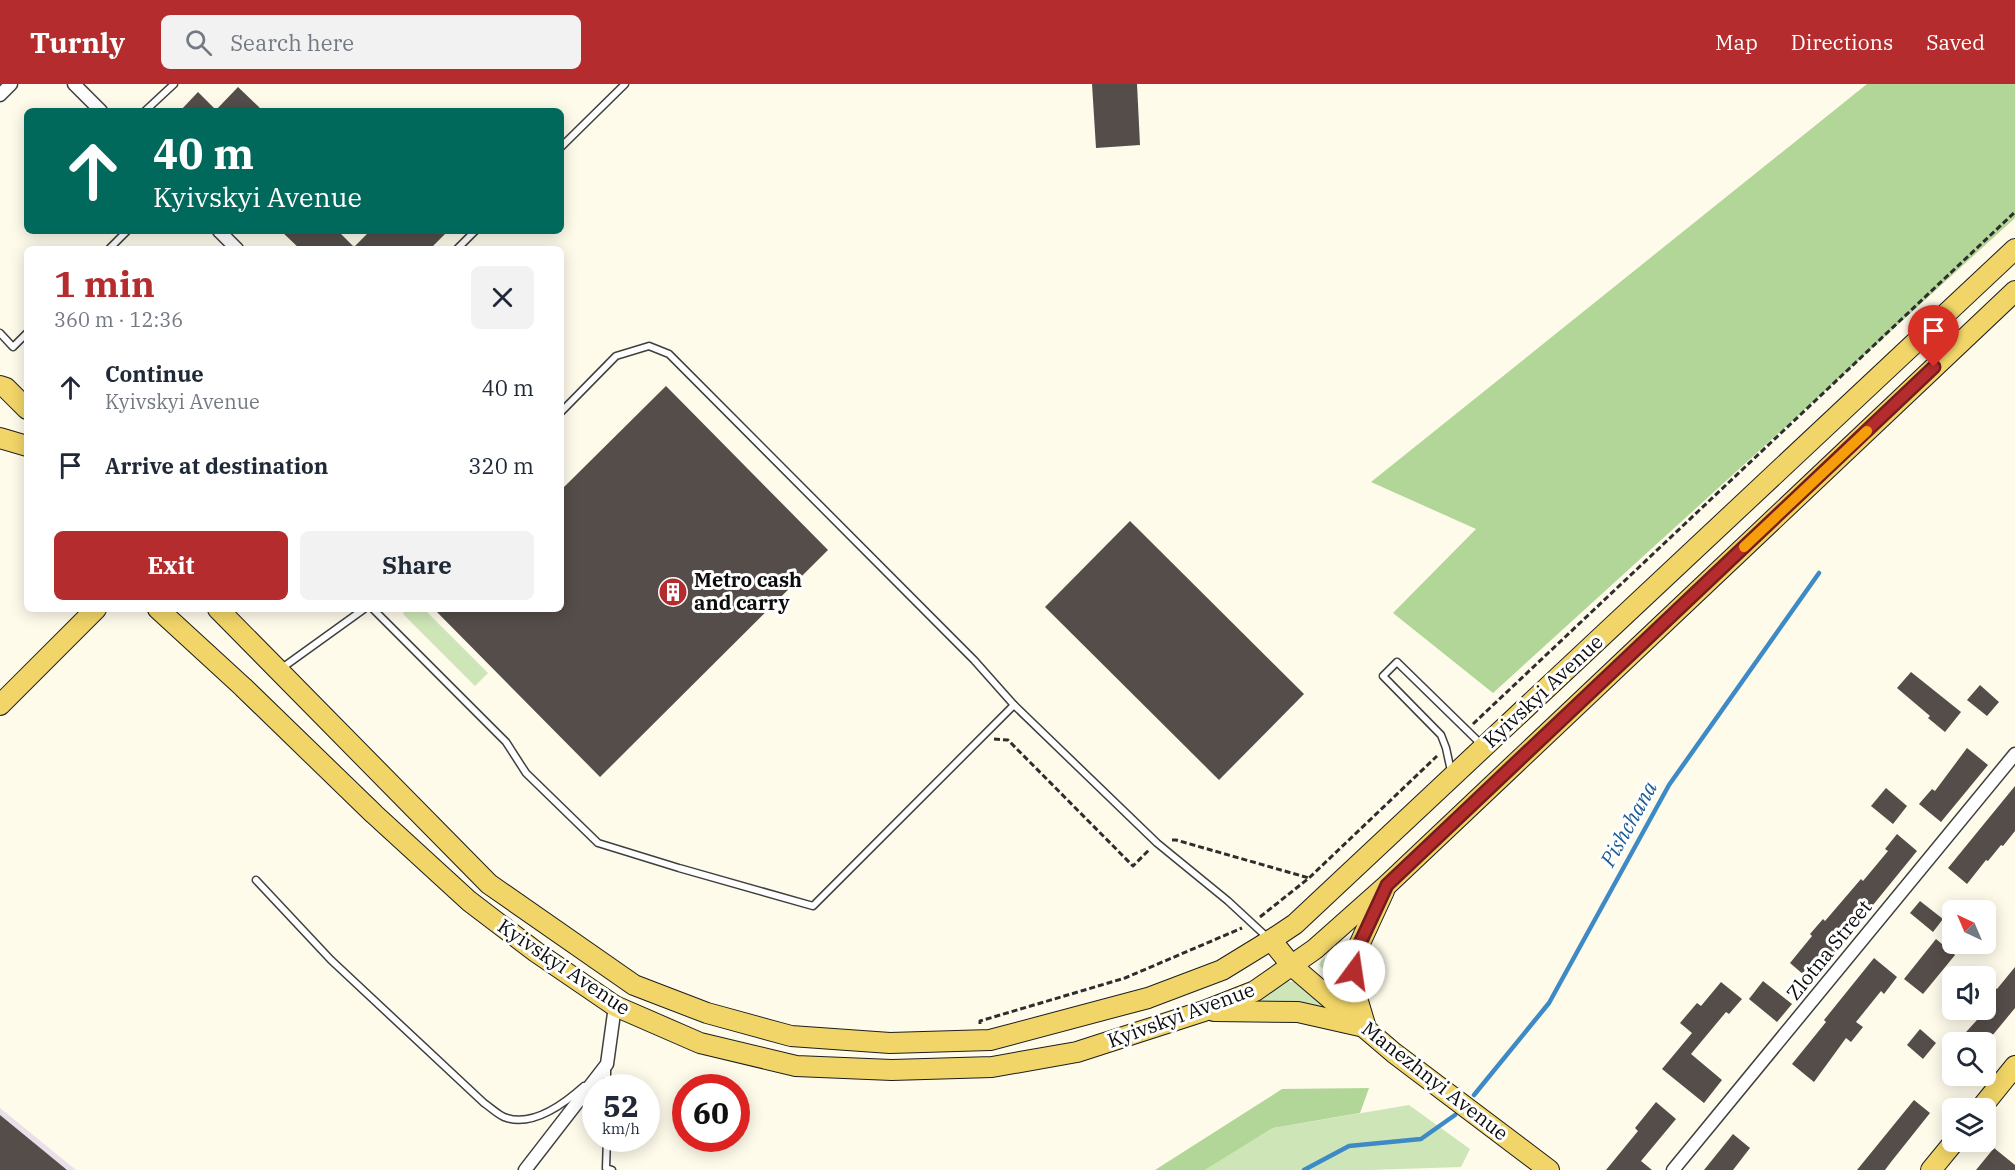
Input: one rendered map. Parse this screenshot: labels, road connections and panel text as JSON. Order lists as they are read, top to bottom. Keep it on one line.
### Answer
{"streets":{"main road":["Kyivskyi Avenue","Manezhnyi Avenue"],"street":["Zlotna Street"]},"crossings":[["Kyivskyi Avenue","Manezhnyi Avenue"]],"water":["Pishchana"],"places":{"building":["Metro cash and carry"]},"north":"top left","page":{"header":"Turnly","search":"Search here","nav":["Map","Directions","Saved"],"turn":["40 m","Kyivskyi Avenue"],"heading":["1 min","360 m · 12:36"],"list":[{"name":"Continue","note":"Kyivskyi Avenue","value":"40 m"},{"name":"Arrive at destination","value":"320 m"}],"buttons":["Exit","Share"],"speed":"52 km/h","limit":"60"}}
